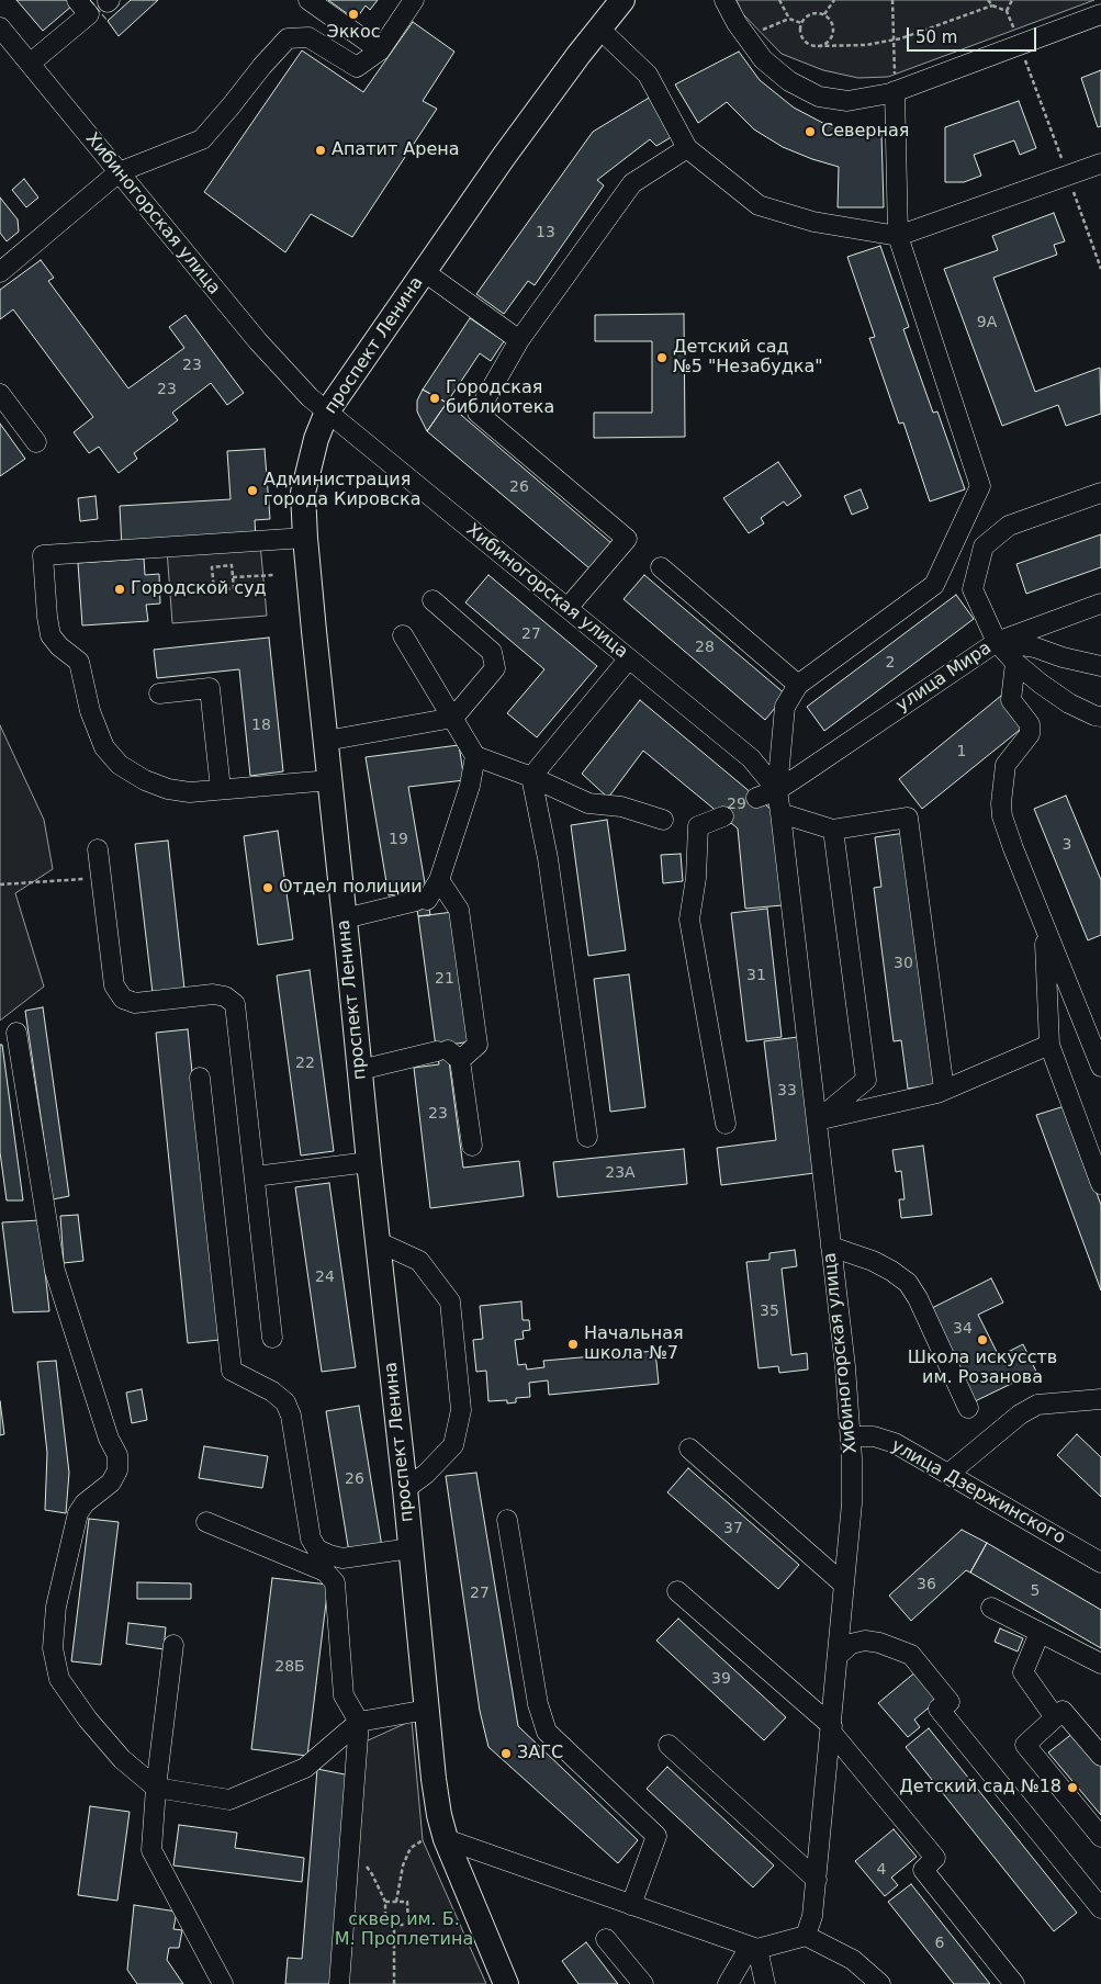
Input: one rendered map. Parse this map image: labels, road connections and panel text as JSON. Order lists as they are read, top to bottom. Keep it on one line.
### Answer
{"streets":{"main road":["проспект Ленина"],"street":["Хибиногорская улица","улица Мира","улица Дзержинского"]},"crossings":[["Хибиногорская улица","проспект Ленина"],["Хибиногорская улица","улица Мира"],["Хибиногорская улица","улица Дзержинского"]],"parks":["сквер им. Б. М. Проплетина"],"places":["Эккос","Северная","Апатит Арена","Детский сад №5 \"Незабудка\"","Городская библиотека","Администрация города Кировска","Городской суд","Отдел полиции","Школа искусств им. Розанова","Начальная школа №7","ЗАГС","Детский сад №18"],"house_numbers":["13","9А","23","23","26","27","28","2","18","1","29","19","3","30","31","21","22","33","23","23А","24","35","34","26","37","36","5","27","28Б","39","4","6"],"scale_bar":"50 m"}
